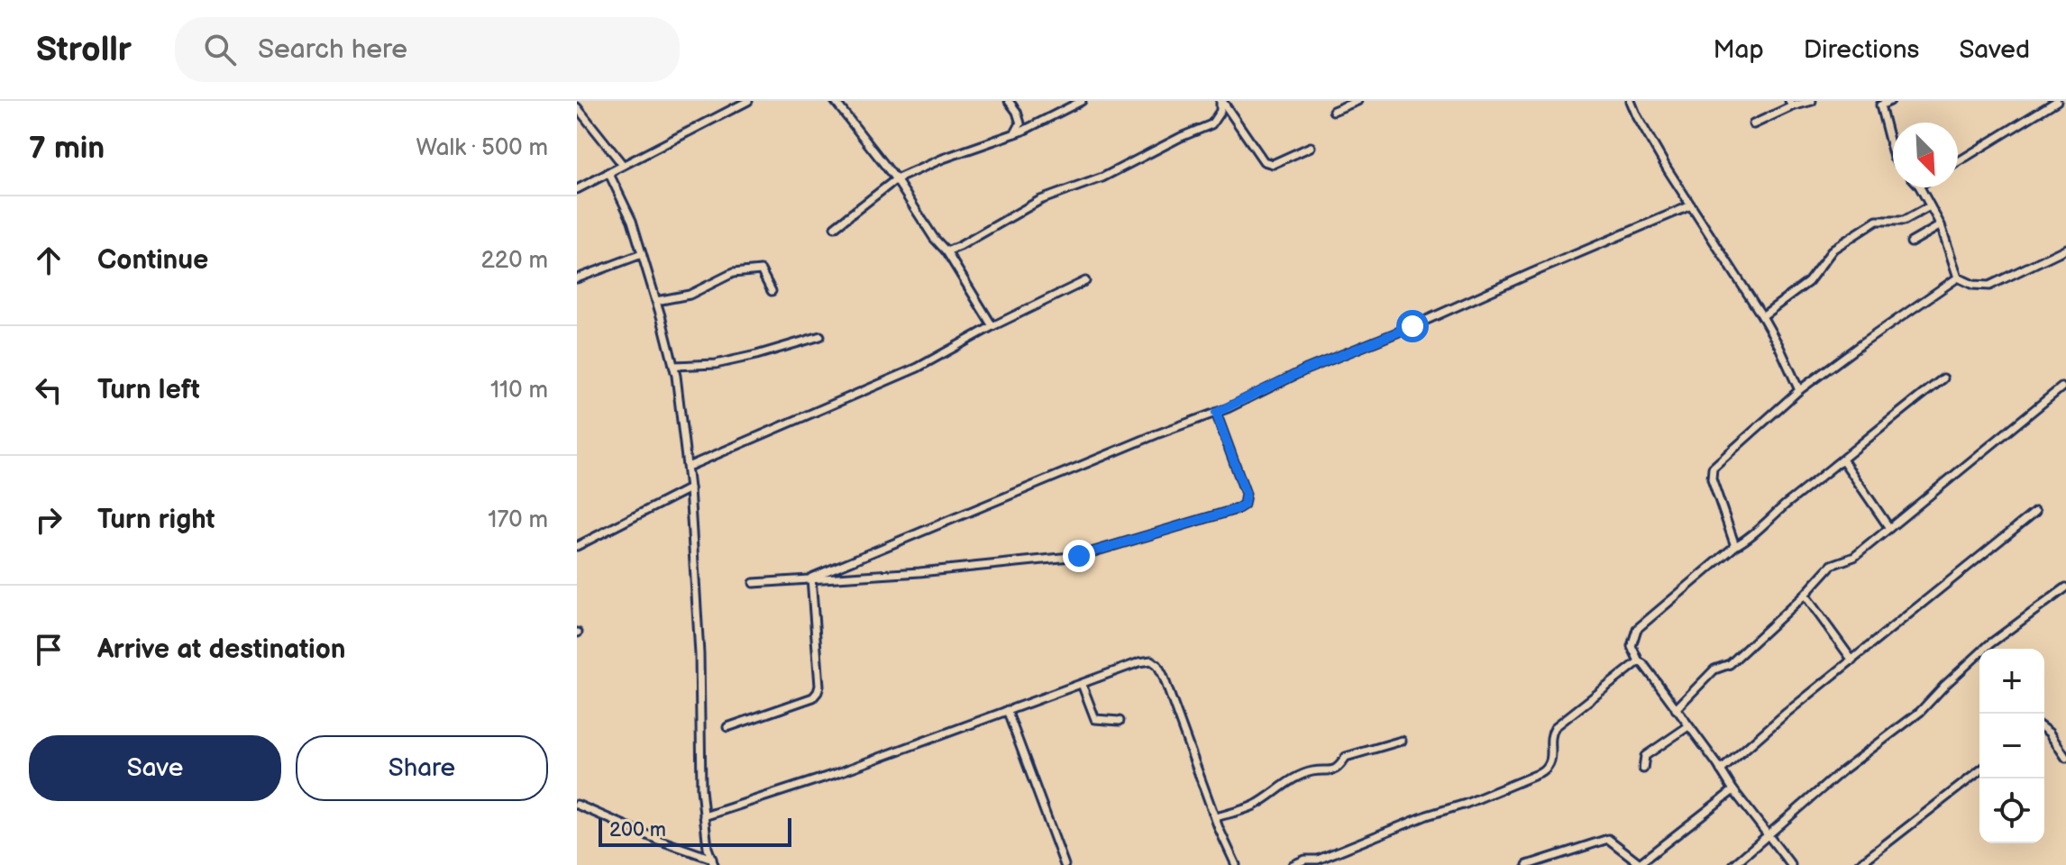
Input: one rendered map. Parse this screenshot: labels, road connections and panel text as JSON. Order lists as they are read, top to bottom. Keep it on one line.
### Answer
{"scale_bar":"200 m","north":"bottom right","page":{"header":"Strollr","search":"Search here","nav":["Map","Directions","Saved"],"heading":["7 min","Walk · 500 m"],"list":[["Continue","220 m"],["Turn left","110 m"],["Turn right","170 m"],"Arrive at destination"],"map_buttons":["+","−"],"buttons":["Save","Share"],"scale":"200 m"}}
